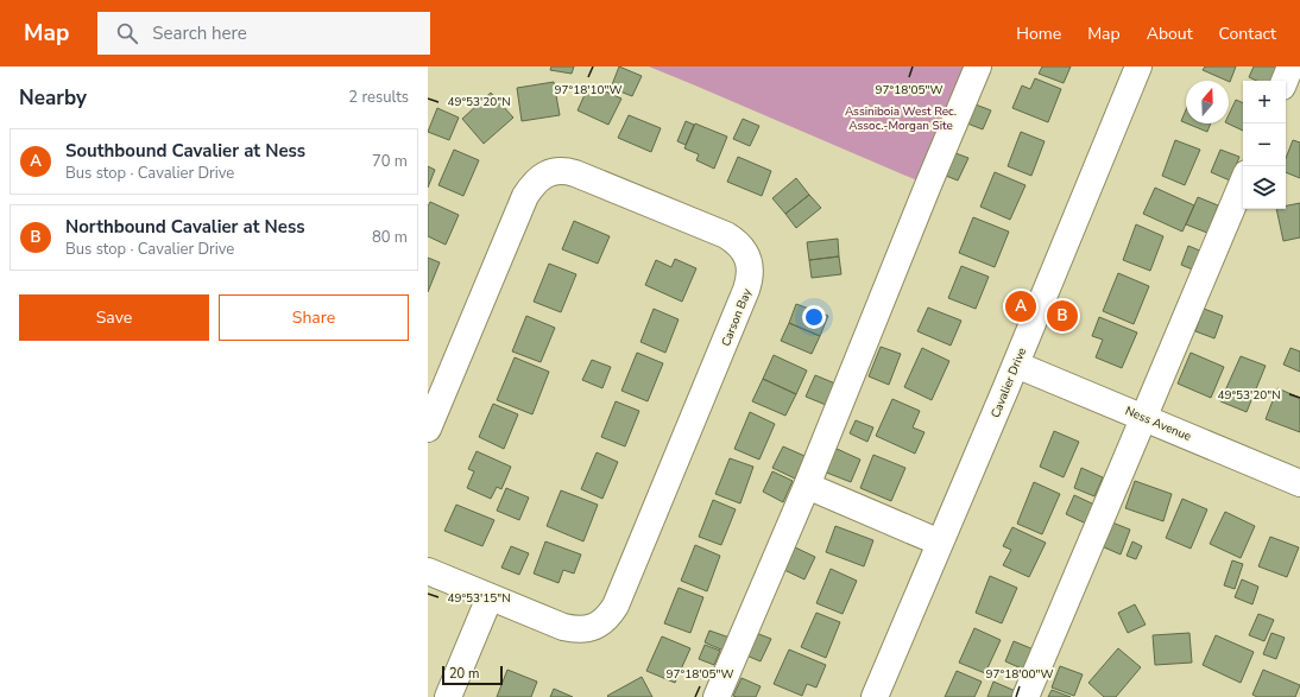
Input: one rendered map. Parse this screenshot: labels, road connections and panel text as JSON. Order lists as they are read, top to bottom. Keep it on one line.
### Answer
{"streets":{"street":["Carson Bay","Cavalier Drive","Ness Avenue"]},"crossings":[["Cavalier Drive","Ness Avenue"]],"parks":["Assiniboia West Rec. Assoc.-Morgan Site"],"scale_bar":"20 m","north":"top","page":{"header":"Map","search":"Search here","nav":["Home","Map","About","Contact"],"heading":["Nearby","2 results"],"map_buttons":["+","−"],"list":[{"mark":"A","name":"Southbound Cavalier at Ness","note":"Bus stop · Cavalier Drive","value":"70 m"},{"mark":"B","name":"Northbound Cavalier at Ness","note":"Bus stop · Cavalier Drive","value":"80 m"}],"buttons":["Save","Share"],"pins":["A","B"],"scale":"20 m"},"coordinates":["97°18'10\"W","97°18'05\"W","49°53'20\"N","49°53'15\"N","97°18'00\"W"]}
